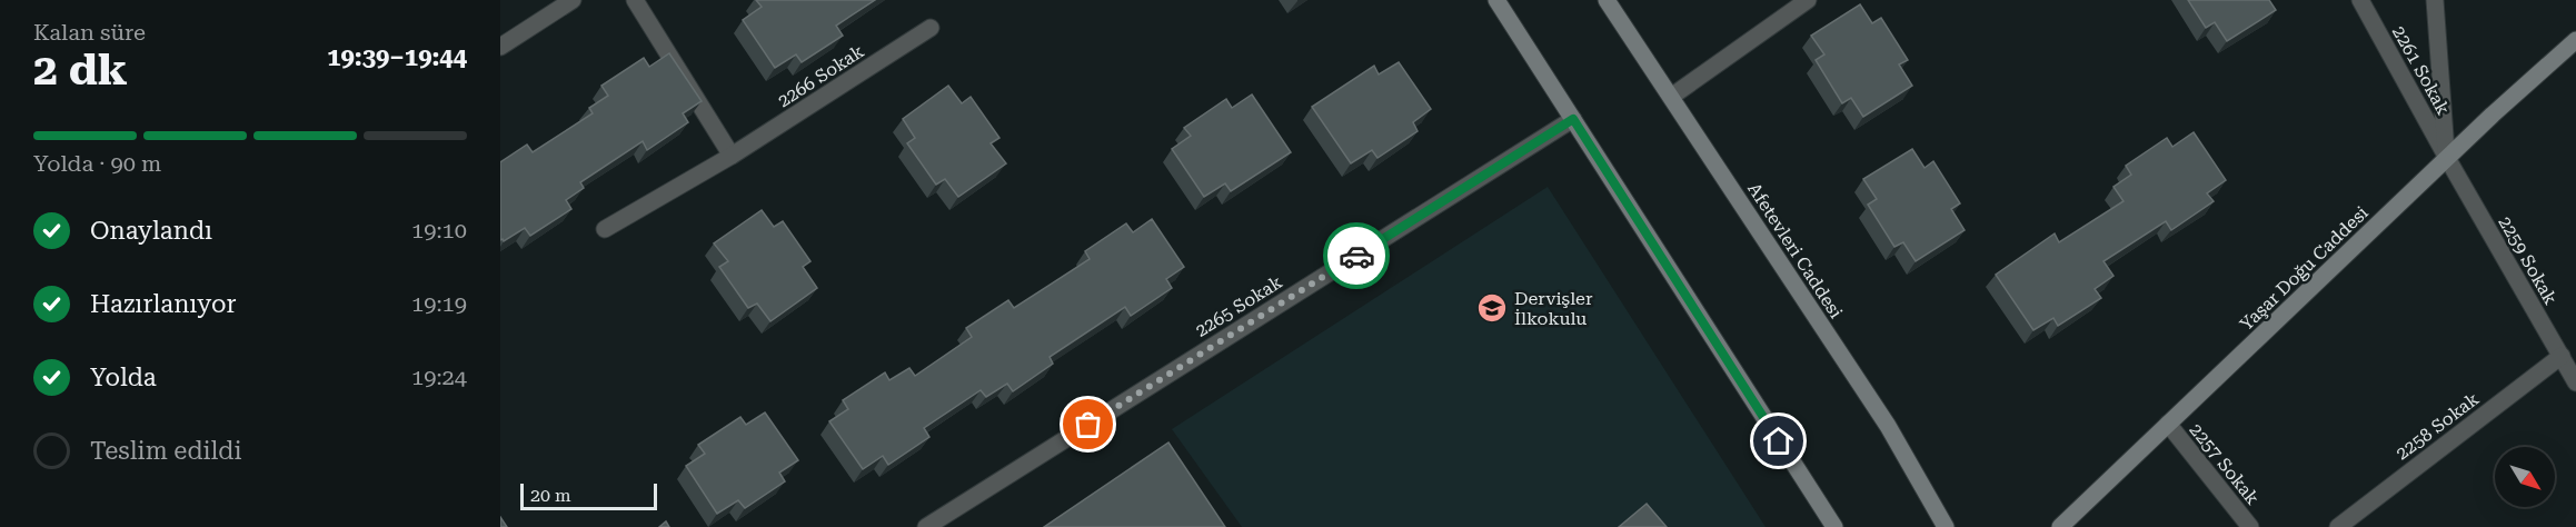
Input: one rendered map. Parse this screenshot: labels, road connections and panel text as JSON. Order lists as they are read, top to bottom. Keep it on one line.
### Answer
{"streets":{"main road":["Afetevleri Caddesi","Yaşar Doğu Caddesi"],"street":["2261 Sokak","2266 Sokak","2259 Sokak","2265 Sokak","2258 Sokak","2257 Sokak"]},"crossings":[["2261 Sokak","2259 Sokak"],["2261 Sokak","Yaşar Doğu Caddesi"],["2259 Sokak","Yaşar Doğu Caddesi"],["2259 Sokak","2258 Sokak"],["Yaşar Doğu Caddesi","2257 Sokak"]],"places":{"school or university":["Dervişler İlkokulu"]},"scale_bar":"20 m","north":"bottom right","page":{"heading":["2 dk","Kalan süre","19:39–19:44"],"bar":"Yolda · 90 m","list":[["Onaylandı","19:10"],["Hazırlanıyor","19:19"],["Yolda","19:24"],"Teslim edildi"],"scale":"20 m"}}
